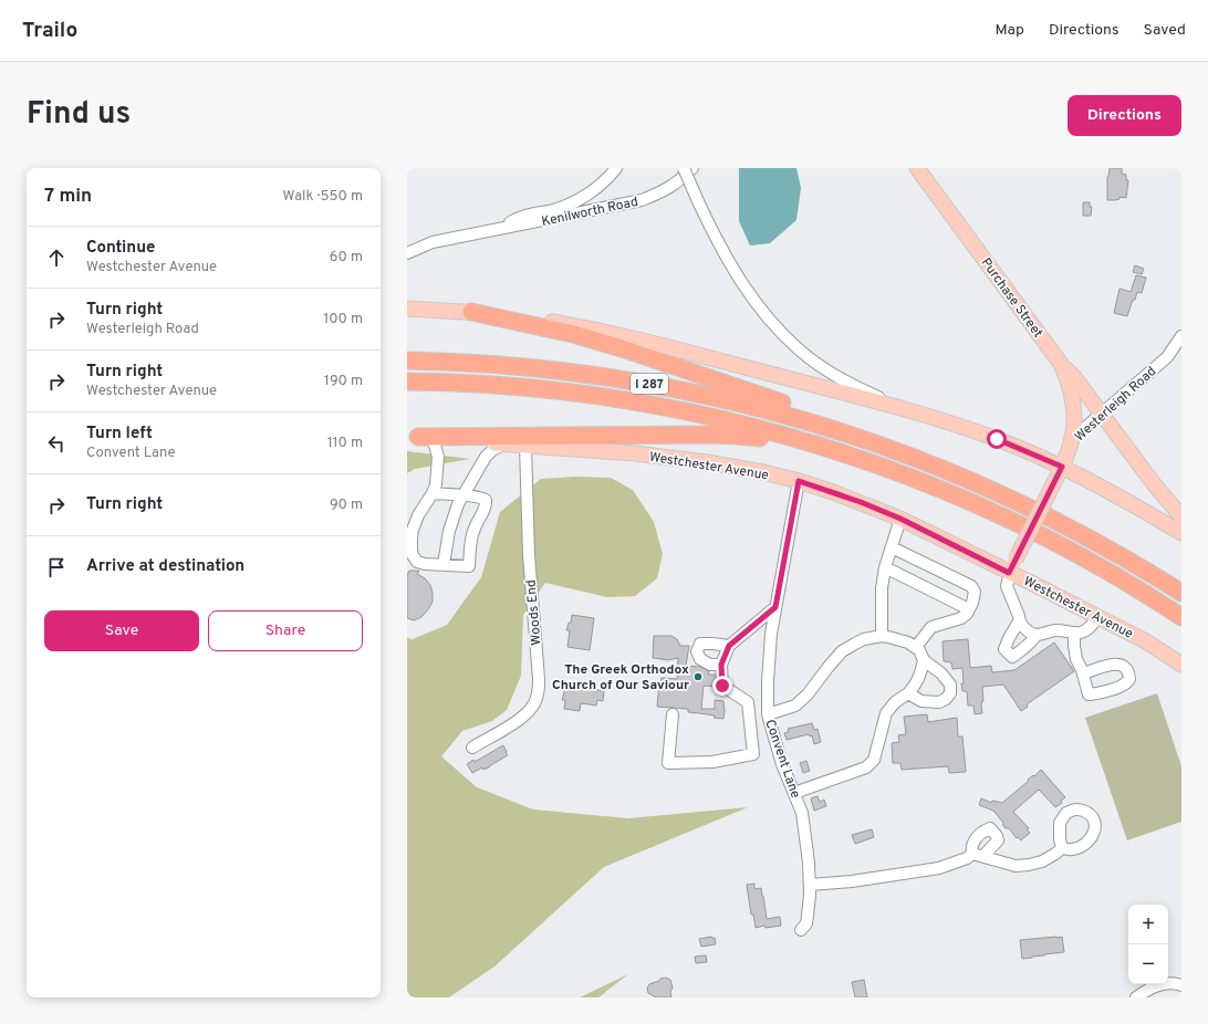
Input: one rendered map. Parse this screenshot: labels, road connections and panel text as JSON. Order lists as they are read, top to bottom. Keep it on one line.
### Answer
{"streets":{"highway":["I 287"],"main road":["Purchase Street","Westerleigh Road","Westchester Avenue"],"street":["Kenilworth Road","Woods End","Convent Lane"]},"crossings":[["Purchase Street","Westerleigh Road"],["Westerleigh Road","Westchester Avenue"],["Westchester Avenue","Woods End"],["Westchester Avenue","Convent Lane"]],"places":["The Greek Orthodox Church of Our Saviour"],"page":{"header":"Trailo","nav":["Map","Directions","Saved"],"title":"Find us","buttons":["Directions",["Save","Share"]],"heading":["7 min","Walk · 550 m"],"list":[["Continue","Westchester Avenue","60 m"],["Turn right","Westerleigh Road","100 m"],["Turn right","Westchester Avenue","190 m"],["Turn left","Convent Lane","110 m"],["Turn right","90 m"],"Arrive at destination"],"map_buttons":["+","−"]}}
